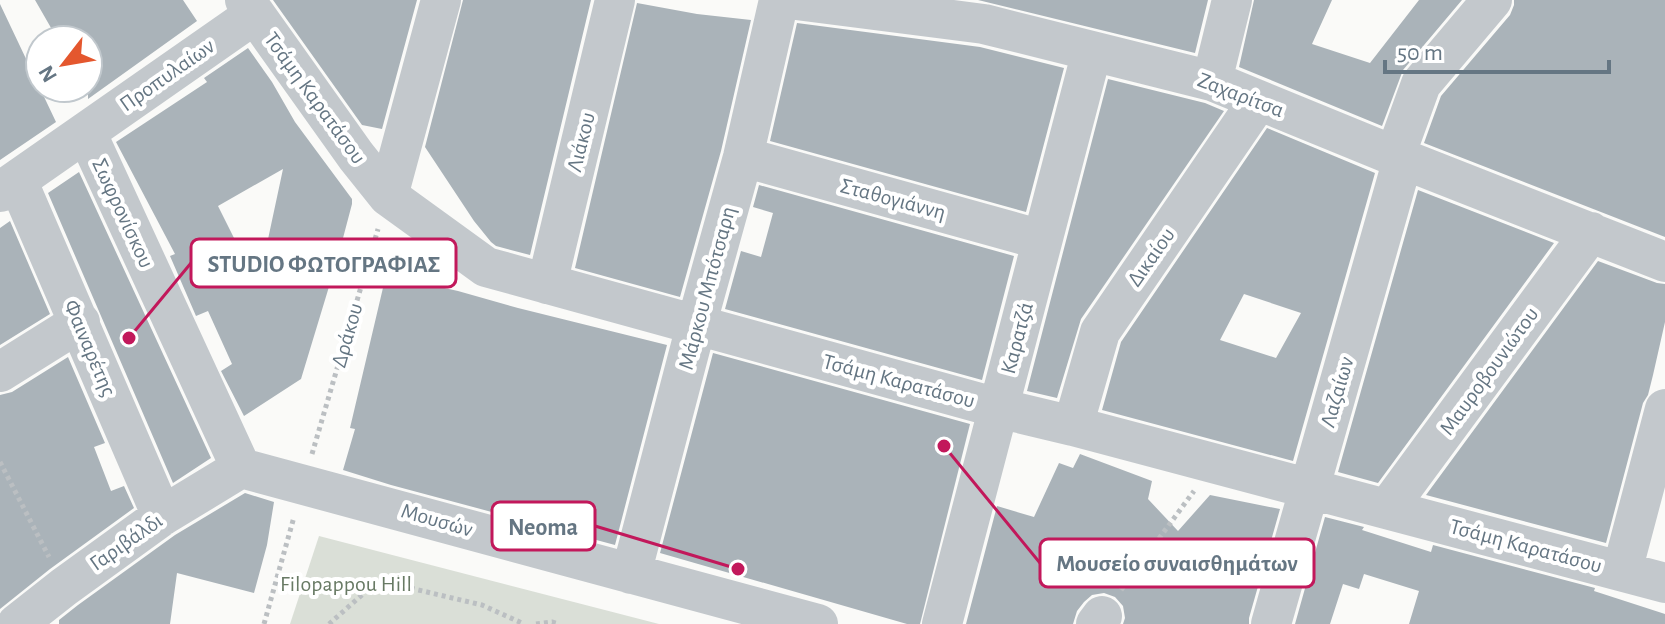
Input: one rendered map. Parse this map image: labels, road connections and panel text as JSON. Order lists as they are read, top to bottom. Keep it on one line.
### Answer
{"streets":{"street":["Προπυλαίων","Ζαχαρίτσα","Τσάμη Καρατάσου","Λιάκου","Σταθογιάννη","Σωφρονίσκου","Δικαίου","Μάρκου Μπότσαρη","Καρατζά","Φαιναρέτης","Μαυροβουνιώτου","Λαζαίων","Μουσών","Γαριβάλδι"],"path":["Δράκου"]},"crossings":[["Προπυλαίων","Τσάμη Καρατάσου"],["Προπυλαίων","Σωφρονίσκου"],["Προπυλαίων","Φαιναρέτης"],["Ζαχαρίτσα","Δικαίου"],["Ζαχαρίτσα","Καρατζά"],["Ζαχαρίτσα","Μαυροβουνιώτου"],["Ζαχαρίτσα","Λαζαίων"],["Τσάμη Καρατάσου","Λιάκου"],["Τσάμη Καρατάσου","Δικαίου"],["Τσάμη Καρατάσου","Μάρκου Μπότσαρη"],["Τσάμη Καρατάσου","Δράκου"],["Τσάμη Καρατάσου","Καρατζά"],["Τσάμη Καρατάσου","Μαυροβουνιώτου"],["Τσάμη Καρατάσου","Λαζαίων"],["Σταθογιάννη","Μάρκου Μπότσαρη"],["Σταθογιάννη","Καρατζά"],["Σωφρονίσκου","Μουσών"],["Σωφρονίσκου","Γαριβάλδι"],["Μάρκου Μπότσαρη","Μουσών"],["Δράκου","Μουσών"],["Φαιναρέτης","Γαριβάλδι"],["Μουσών","Γαριβάλδι"]],"parks":["Filopappou Hill"],"places":["STUDIO ΦΩΤΟΓΡΑΦΙΑΣ","Μουσείο συναισθημάτων","Neoma"],"scale_bar":"50 m","north":"bottom left"}
